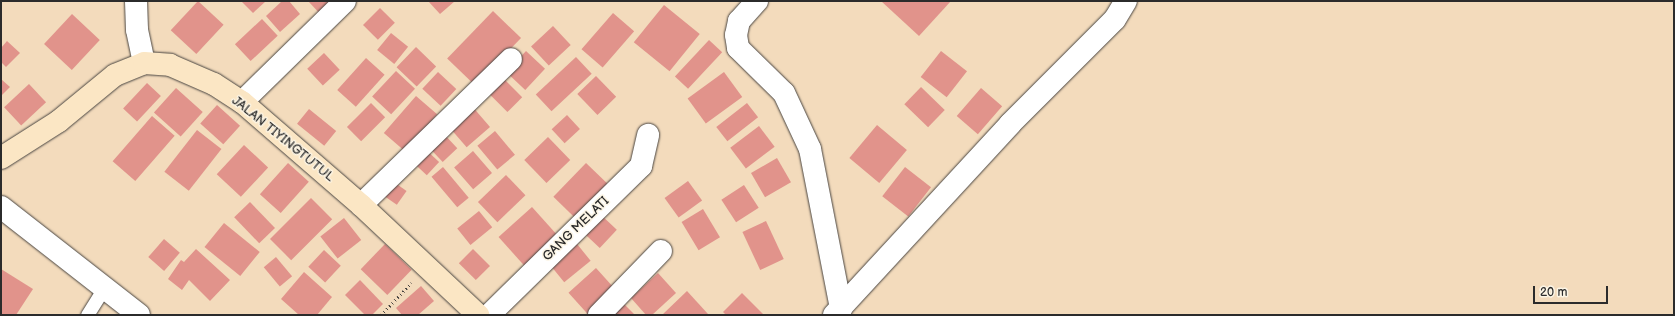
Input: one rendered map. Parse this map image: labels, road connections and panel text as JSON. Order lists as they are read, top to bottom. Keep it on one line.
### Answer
{"streets":{"street":["JALAN TIYINGTUTUL","GANG MELATI"]},"scale_bar":"20 m"}
